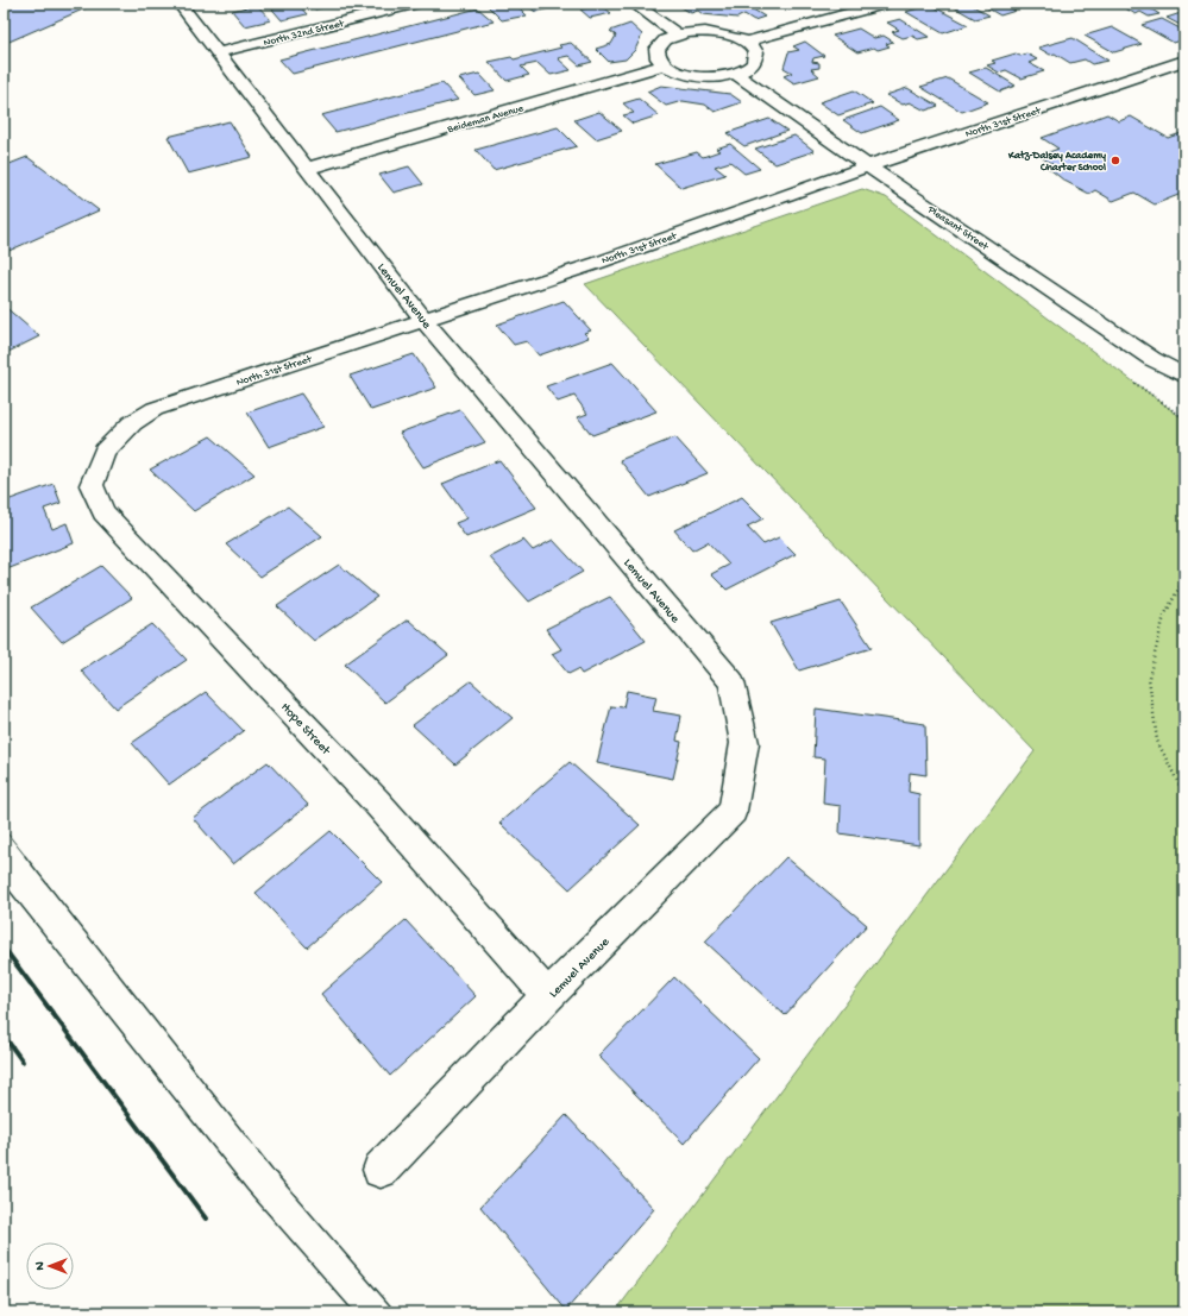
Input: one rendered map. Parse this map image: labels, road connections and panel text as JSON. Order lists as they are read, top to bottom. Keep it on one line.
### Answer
{"streets":{"street":["North 32nd Street","Beideman Avenue","North 31st Street","Pleasant Street","Lemuel Avenue","Hope Street"]},"crossings":[["North 32nd Street","Lemuel Avenue"],["Beideman Avenue","Lemuel Avenue"],["North 31st Street","Pleasant Street"],["North 31st Street","Lemuel Avenue"],["North 31st Street","Hope Street"],["Lemuel Avenue","Hope Street"]],"places":["Katz-Dalsey Academy Charter School"],"north":"left"}
